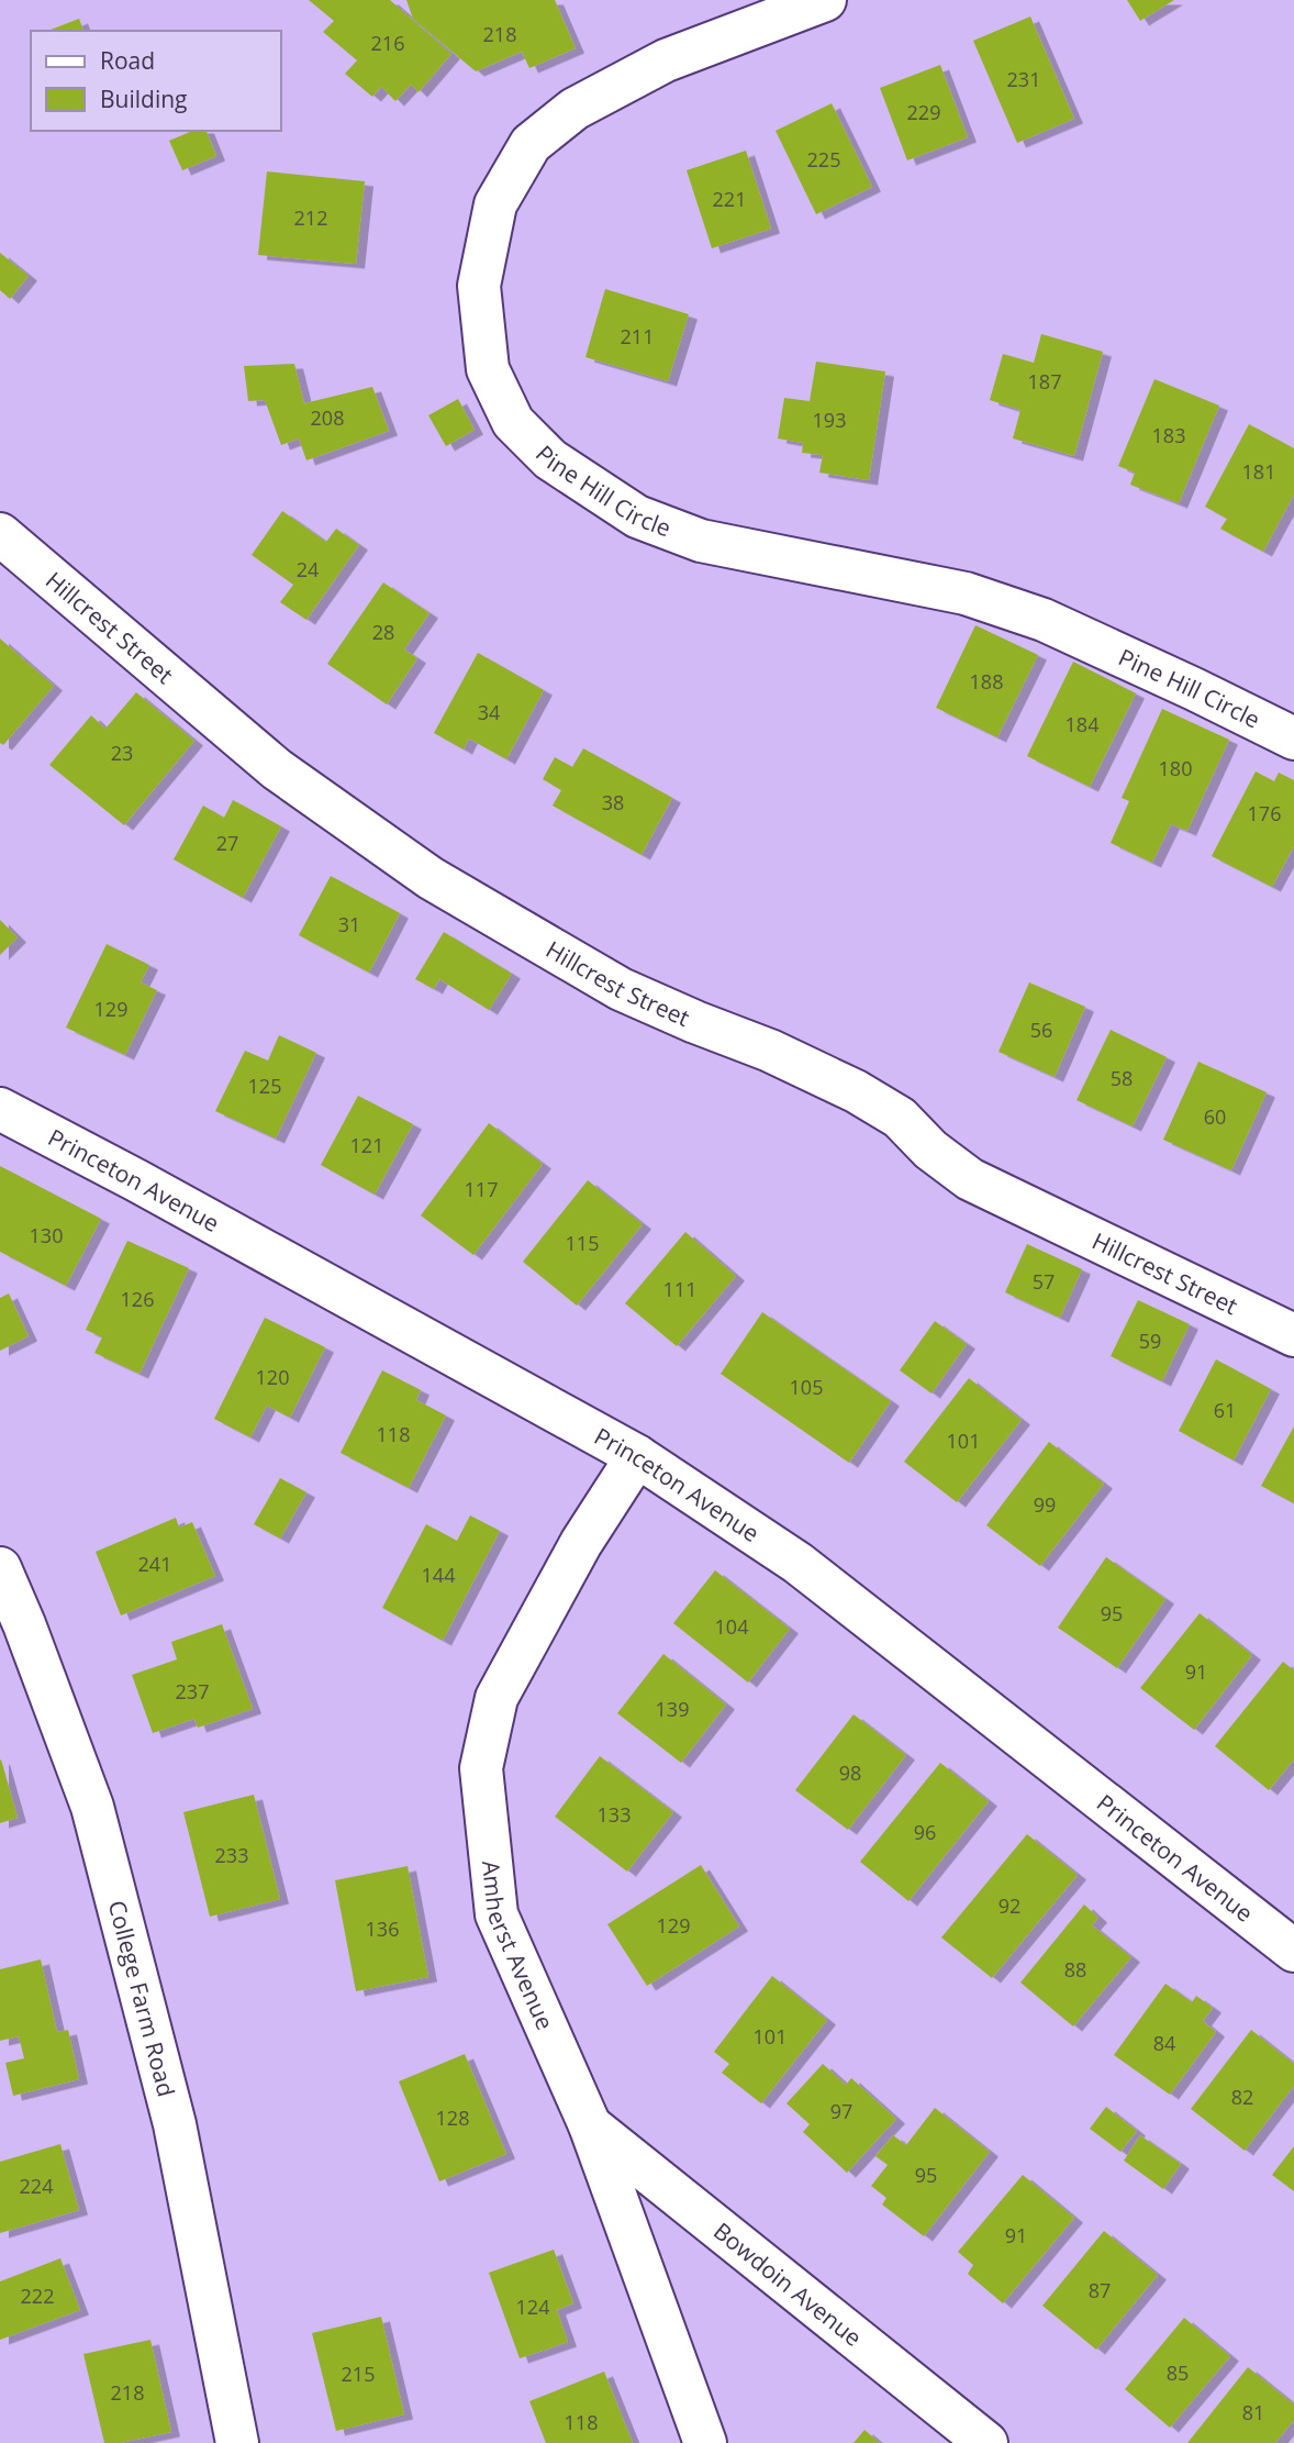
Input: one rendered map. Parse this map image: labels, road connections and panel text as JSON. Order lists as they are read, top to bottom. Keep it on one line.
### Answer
{"streets":{"street":["Pine Hill Circle","Hillcrest Street","Princeton Avenue","Amherst Avenue","College Farm Road","Bowdoin Avenue"]},"crossings":[["Princeton Avenue","Amherst Avenue"],["Amherst Avenue","Bowdoin Avenue"]],"house_numbers":["218","216","231","229","225","221","212","211","187","208","193","183","181","24","28","188","34","184","23","180","38","176","27","31","129","56","58","125","60","121","117","130","115","57","111","126","59","120","105","61","118","101","99","241","144","95","104","91","237","139","98","133","96","233","92","129","136","88","101","84","82","97","128","95","224","91","87","222","124","85","215","218","81","118"],"legend":["Road","Building"]}
